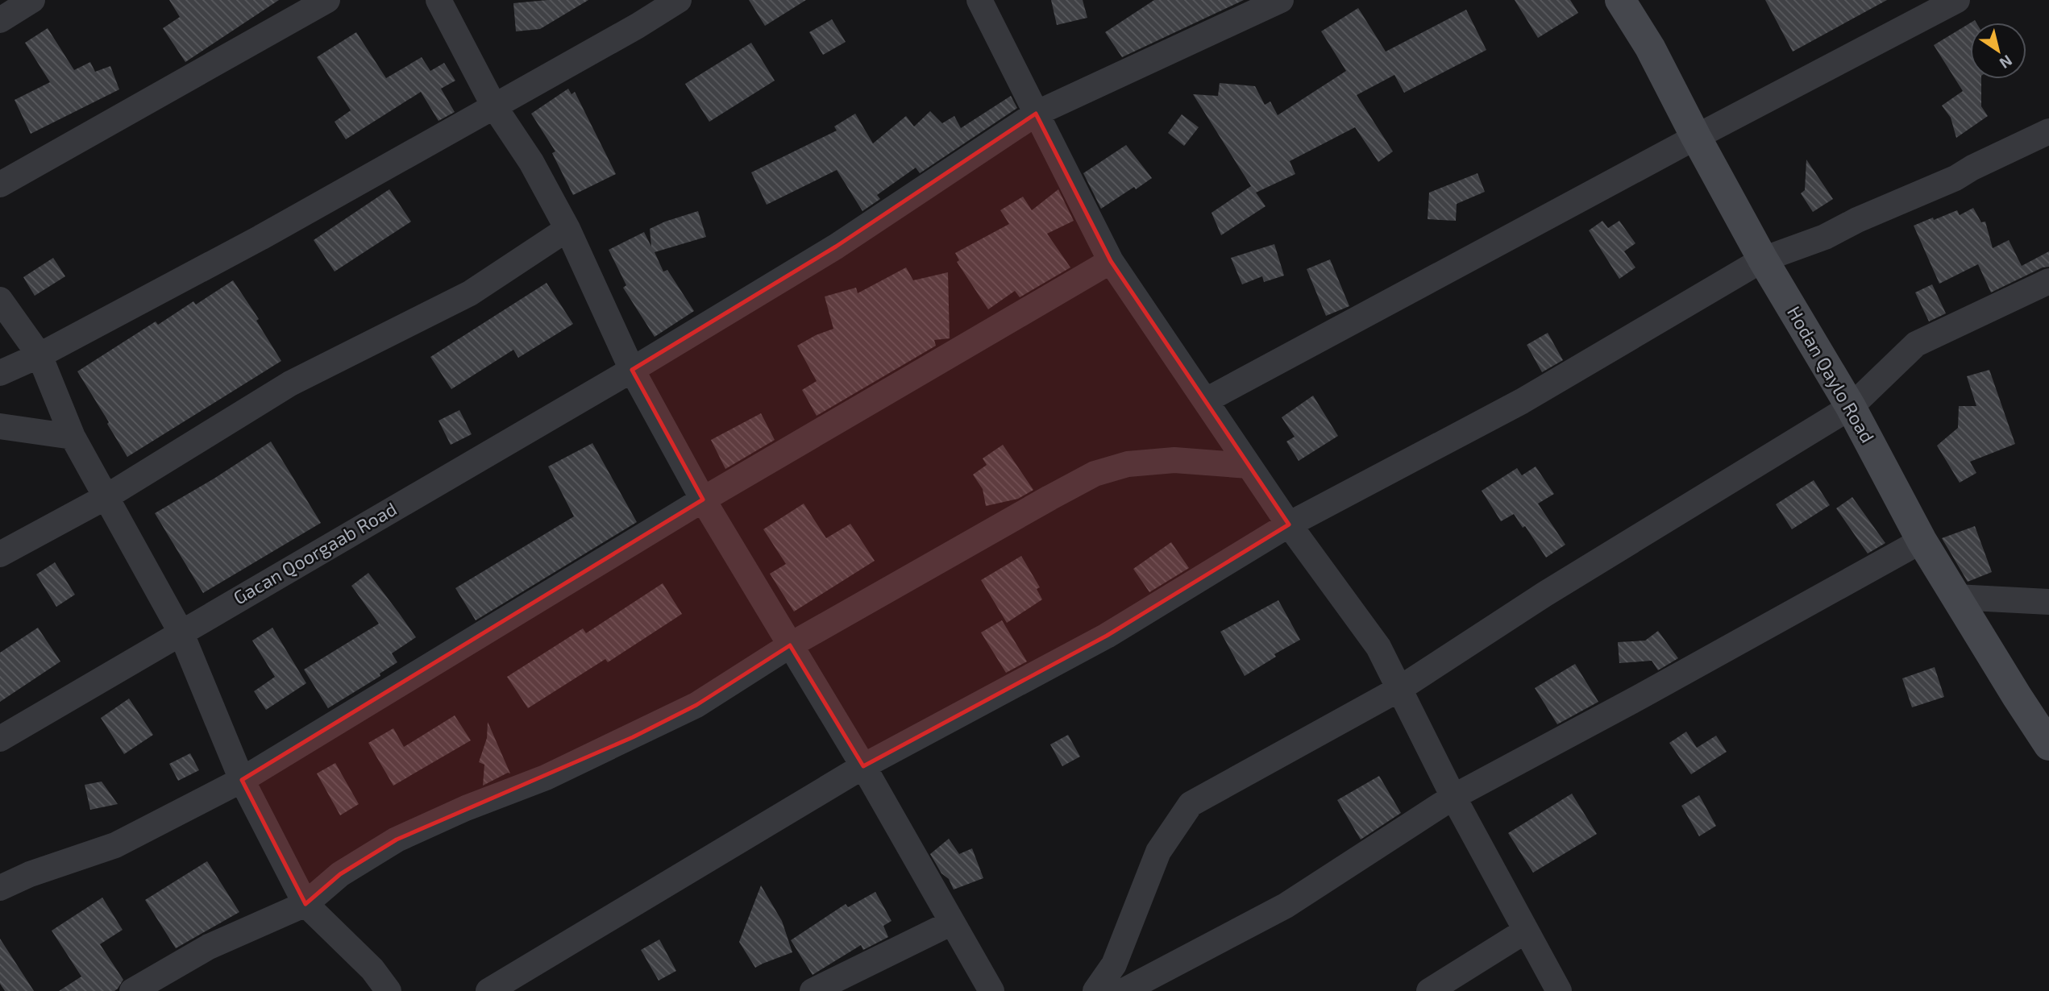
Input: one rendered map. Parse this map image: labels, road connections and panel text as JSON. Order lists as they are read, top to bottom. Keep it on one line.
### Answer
{"streets":{"street":["Hodan Qaylo Road","Gacan Qoorgaab Road"]},"north":"bottom right"}
